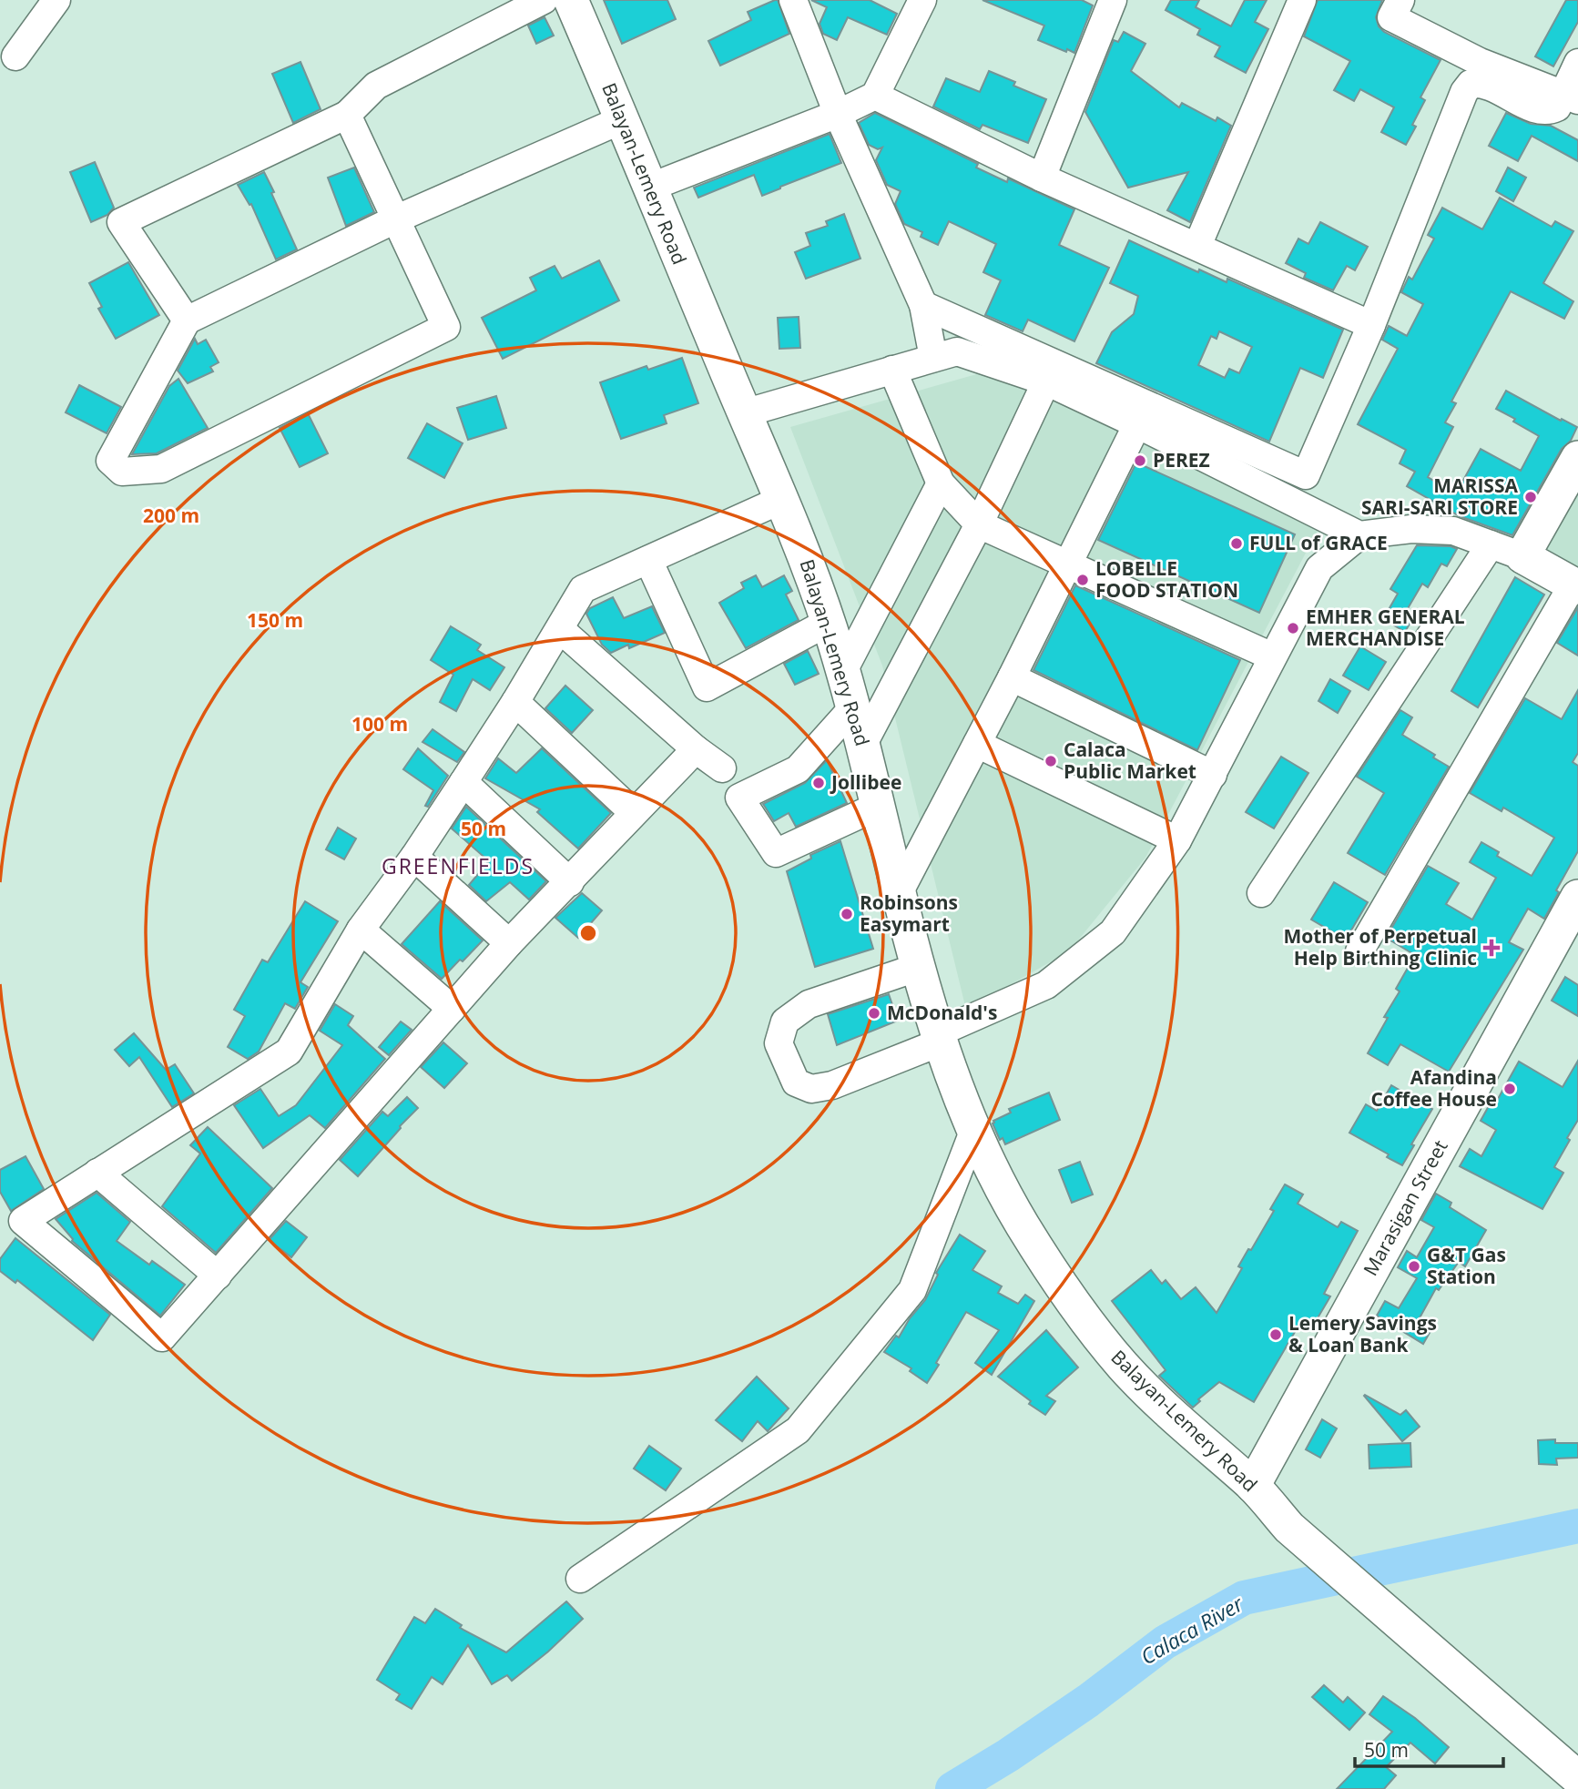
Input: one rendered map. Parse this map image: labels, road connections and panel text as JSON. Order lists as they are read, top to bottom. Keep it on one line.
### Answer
{"streets":{"main road":["Balayan-Lemery Road","Marasigan Street"]},"crossings":[["Balayan-Lemery Road","Marasigan Street"]],"districts":["GREENFIELDS"],"water":["Calaca River"],"places":{"other":["PEREZ","MARISSA SARI-SARI STORE","FULL of GRACE","LOBELLE FOOD STATION","EMHER GENERAL MERCHANDISE","Calaca Public Market","Jollibee","Robinsons Easymart","McDonald's","Afandina Coffee House","G&T Gas Station","Lemery Savings & Loan Bank"],"health":["Mother of Perpetual Help Birthing Clinic"]},"scale_bar":"50 m","rings":["200 m","150 m","100 m","50 m"]}
